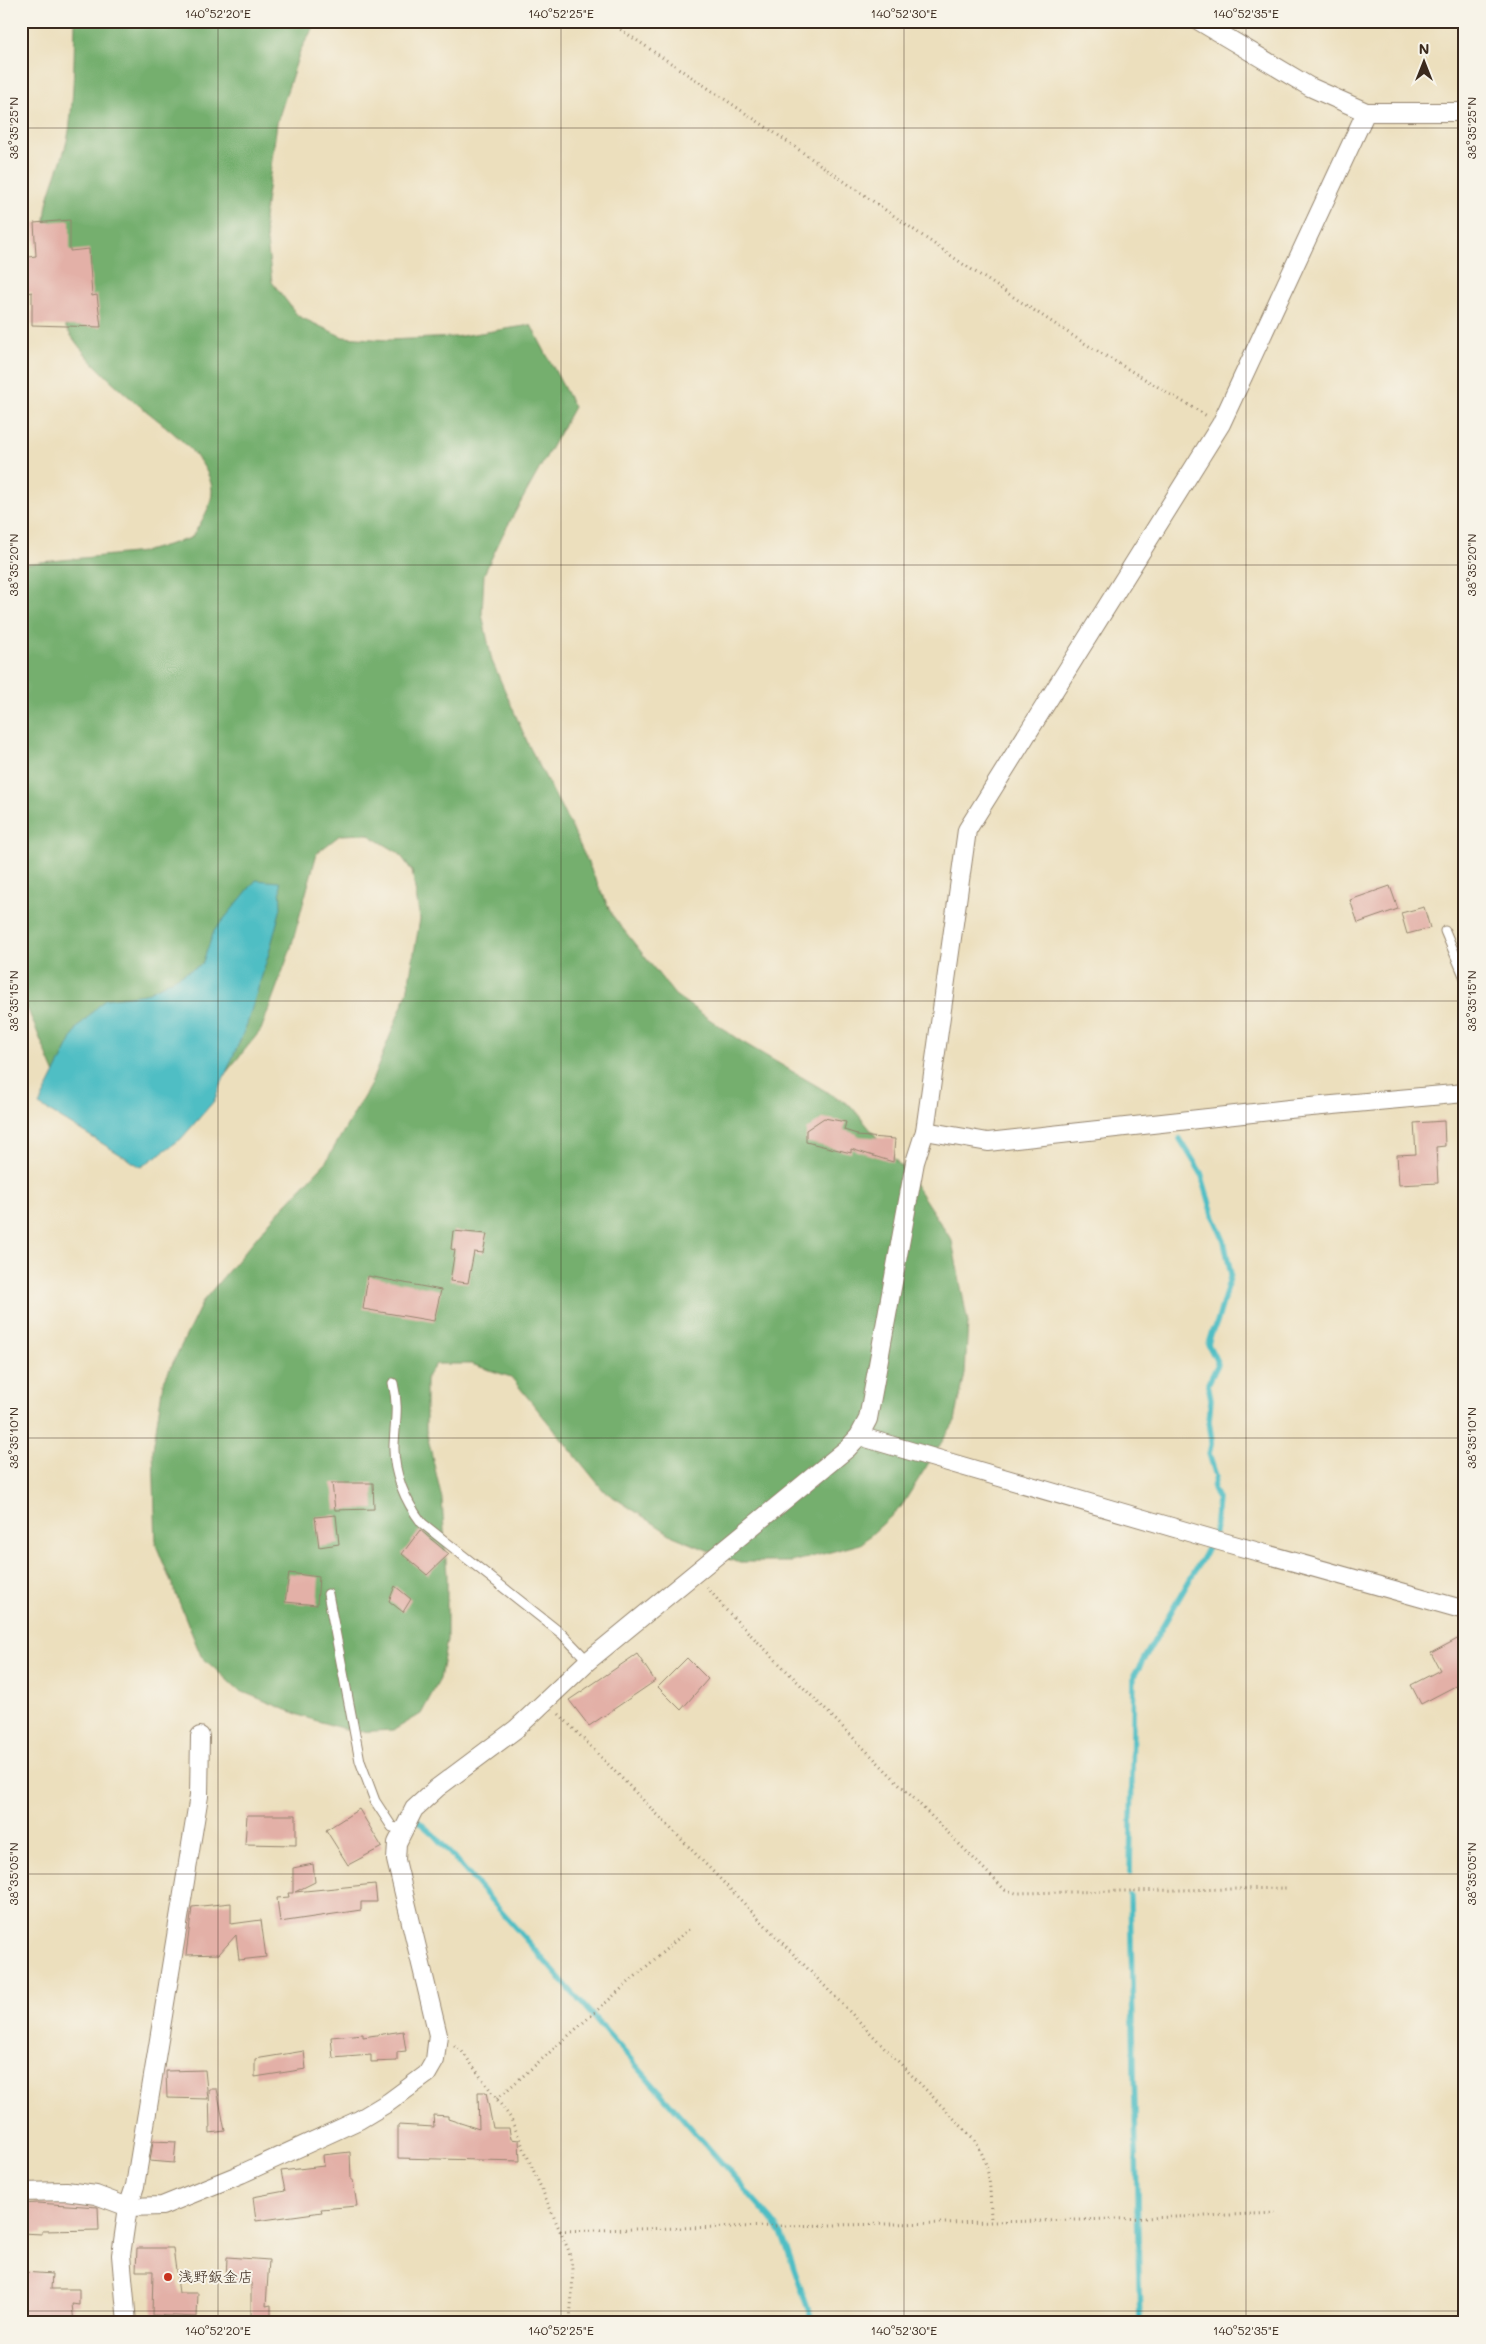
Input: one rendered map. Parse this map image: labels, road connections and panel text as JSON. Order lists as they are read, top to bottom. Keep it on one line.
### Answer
{"places":["浅野鈑金店"],"north":"top","coordinates":["140°52'20\"E","140°52'25\"E","140°52'30\"E","140°52'35\"E","38°35'25\"N","38°35'20\"N","38°35'15\"N","38°35'10\"N","38°35'05\"N"]}
